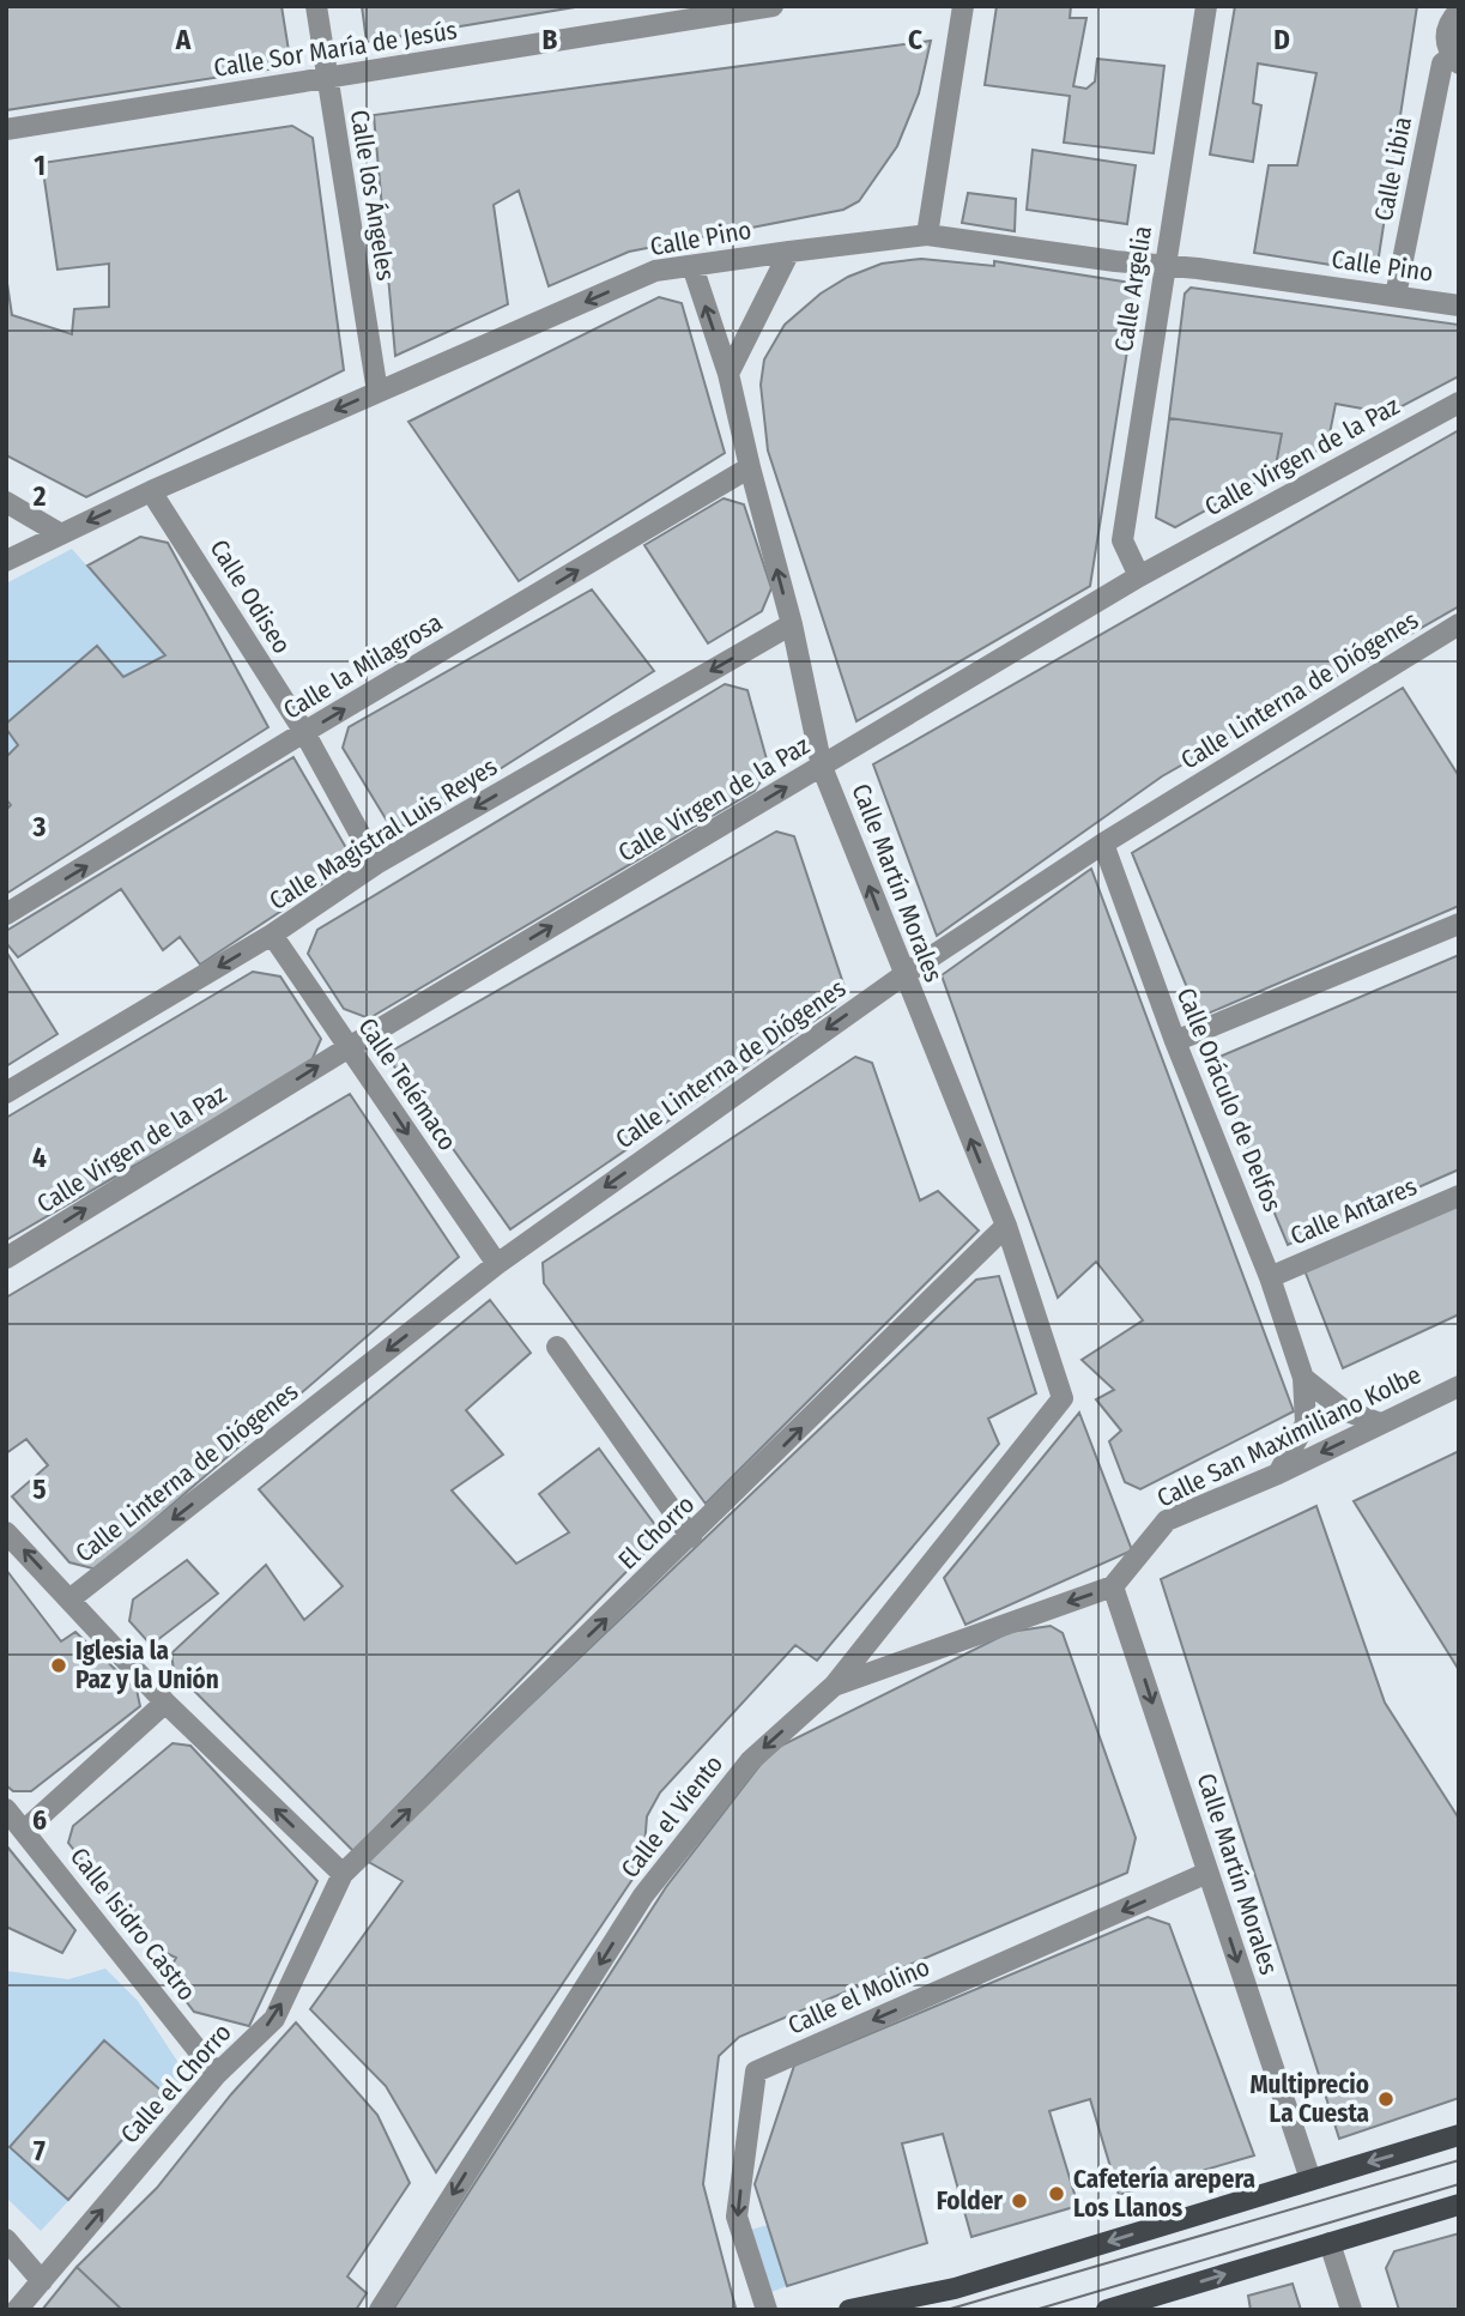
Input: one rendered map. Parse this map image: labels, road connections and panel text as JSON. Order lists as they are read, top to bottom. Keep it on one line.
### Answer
{"streets":{"street":["Calle Sor María de Jesús","Calle Libia","Calle los Ángeles","Calle Pino","Calle Argelia","Calle Virgen de la Paz","Calle Odiseo","Calle la Milagrosa","Calle Linterna de Diógenes","Calle Magistral Luis Reyes","Calle Martín Morales","Calle Telémaco","Calle Oráculo de Delfos","Calle Antares","Calle San Maximiliano Kolbe","El Chorro","Calle el Viento","Calle Isidro Castro","Calle el Molino","Calle el Chorro"]},"crossings":[["Calle Sor María de Jesús","Calle los Ángeles"],["Calle Libia","Calle Pino"],["Calle los Ángeles","Calle Pino"],["Calle Pino","Calle Argelia"],["Calle Pino","Calle Odiseo"],["Calle Pino","Calle Martín Morales"],["Calle Argelia","Calle Virgen de la Paz"],["Calle Virgen de la Paz","Calle Martín Morales"],["Calle Virgen de la Paz","Calle Telémaco"],["Calle Odiseo","Calle la Milagrosa"],["Calle Odiseo","Calle Magistral Luis Reyes"],["Calle la Milagrosa","Calle Martín Morales"],["Calle Linterna de Diógenes","Calle Martín Morales"],["Calle Linterna de Diógenes","Calle Telémaco"],["Calle Linterna de Diógenes","Calle Oráculo de Delfos"],["Calle Magistral Luis Reyes","Calle Martín Morales"],["Calle Magistral Luis Reyes","Calle Telémaco"],["Calle Martín Morales","Calle San Maximiliano Kolbe"],["Calle Martín Morales","El Chorro"],["Calle Martín Morales","Calle el Viento"],["Calle Martín Morales","Calle el Molino"],["Calle Oráculo de Delfos","Calle Antares"],["Calle Oráculo de Delfos","Calle San Maximiliano Kolbe"],["El Chorro","Calle el Chorro"],["Calle Isidro Castro","Calle el Chorro"]],"one_way":["Calle Pino","Calle Virgen de la Paz","Calle la Milagrosa","Calle Linterna de Diógenes","Calle Magistral Luis Reyes","Calle Telémaco","El Chorro","Calle el Viento","Calle el Molino","Calle el Chorro"],"places":["Iglesia la Paz y la Unión","Multiprecio La Cuesta","Cafetería arepera Los Llanos","Folder"],"grid":{"columns":["A","B","C","D"],"rows":["1","2","3","4","5","6","7"]}}
